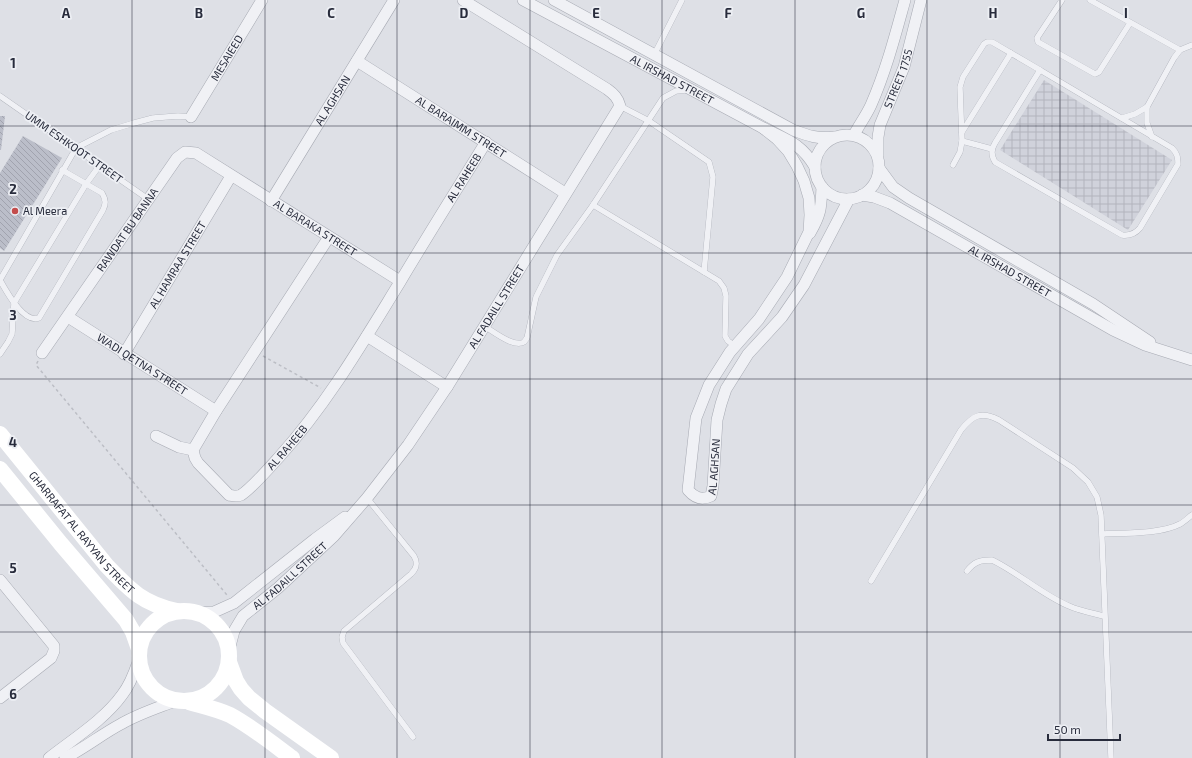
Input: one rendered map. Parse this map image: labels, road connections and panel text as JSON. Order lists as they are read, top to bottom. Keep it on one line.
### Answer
{"streets":{"main road":["GHARRAFAT AL RAYYAN STREET"],"street":["MESAIEED","STREET 1755","AL IRSHAD STREET","AL AGHSAN","AL BARAIMM STREET","AL RAHEEB","AL BARAKA STREET","RAWDAT BU BANNA","AL HAMRAA STREET","AL FADAILL STREET","WADI QETNA STREET"],"lane":["UMM ESHKOOT STREET"]},"crossings":[["STREET 1755","AL IRSHAD STREET"],["STREET 1755","AL AGHSAN"],["AL IRSHAD STREET","AL AGHSAN"],["AL AGHSAN","AL BARAIMM STREET"],["AL AGHSAN","AL BARAKA STREET"],["AL BARAIMM STREET","AL RAHEEB"],["AL BARAIMM STREET","AL FADAILL STREET"],["UMM ESHKOOT STREET","RAWDAT BU BANNA"],["AL RAHEEB","AL BARAKA STREET"],["AL BARAKA STREET","RAWDAT BU BANNA"],["AL BARAKA STREET","AL HAMRAA STREET"],["RAWDAT BU BANNA","AL HAMRAA STREET"],["RAWDAT BU BANNA","WADI QETNA STREET"],["AL HAMRAA STREET","WADI QETNA STREET"],["AL FADAILL STREET","GHARRAFAT AL RAYYAN STREET"]],"places":["Al Meera"],"scale_bar":"50 m","grid":{"columns":["A","B","C","D","E","F","G","H","I"],"rows":["1","2","3","4","5","6"]}}
